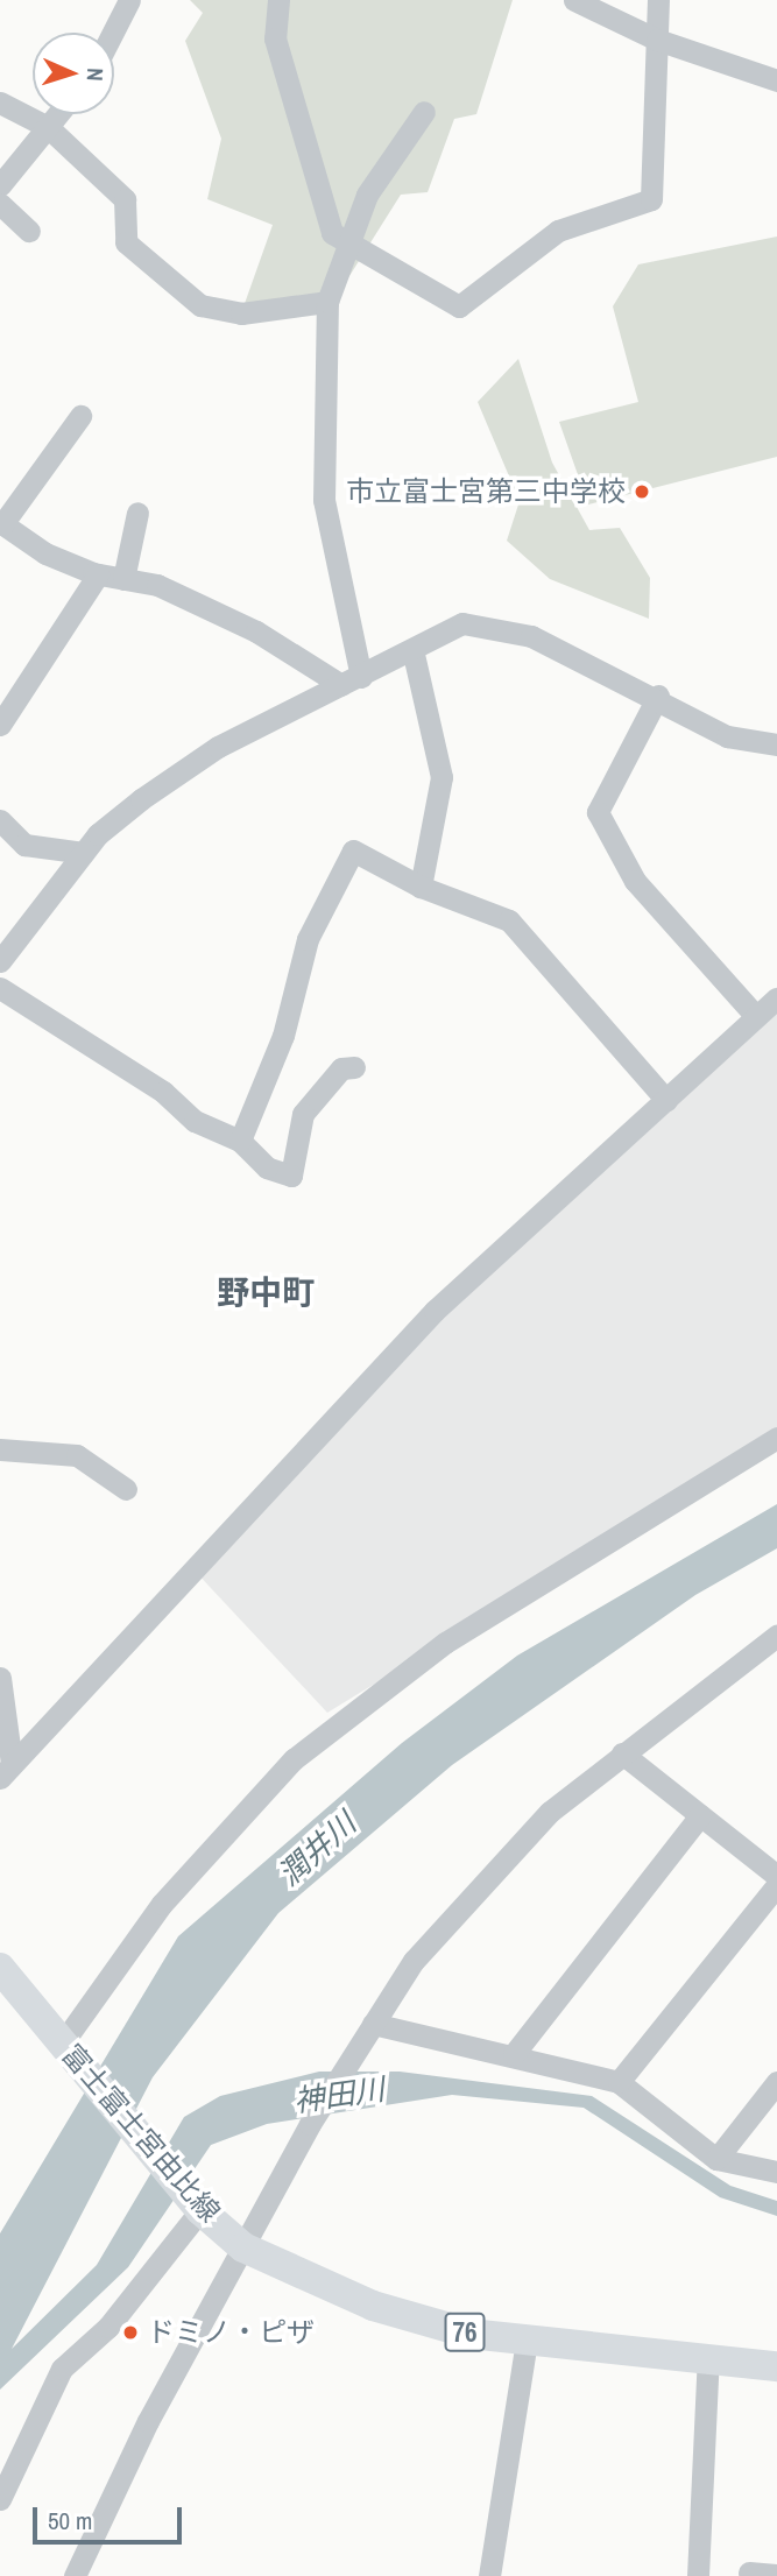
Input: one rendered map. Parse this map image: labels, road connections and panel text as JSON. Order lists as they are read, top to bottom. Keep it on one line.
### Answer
{"streets":{"main road":["富士富士宮由比線","76"]},"districts":["野中町"],"water":["潤井川","神田川"],"places":["市立富士宮第三中学校","ドミノ・ピザ"],"scale_bar":"50 m","north":"right"}
